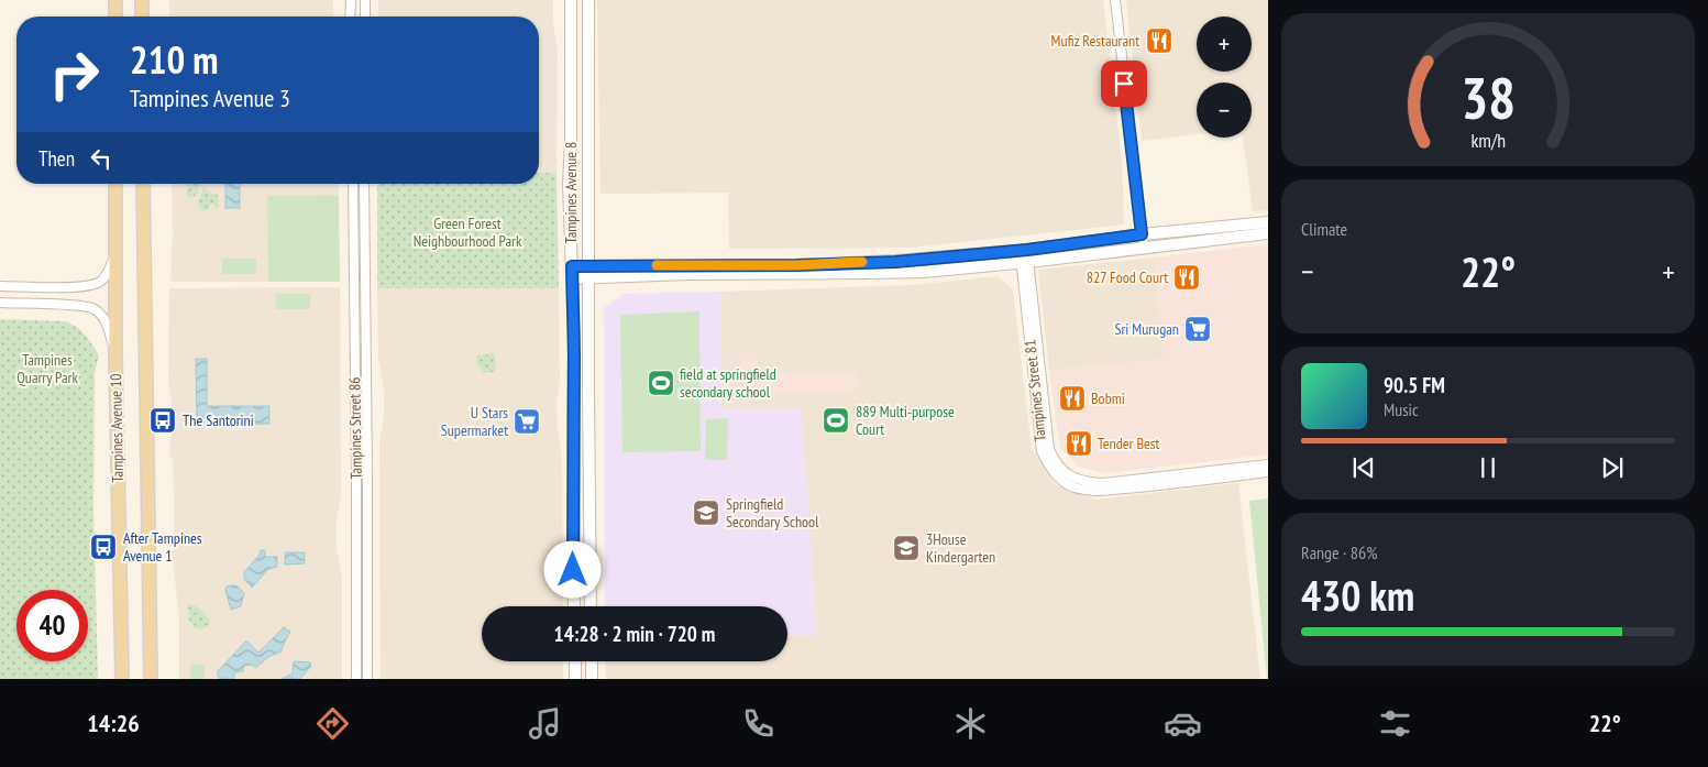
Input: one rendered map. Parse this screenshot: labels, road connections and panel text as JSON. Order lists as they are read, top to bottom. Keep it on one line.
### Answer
{"streets":{"main road":["Tampines Avenue 10"],"street":["Tampines Avenue 8","Tampines Street 81","Tampines Street 86"]},"parks":["Green Forest Neighbourhood Park","Tampines Quarry Park"],"places":{"restaurant":["Mufiz Restaurant","827 Food Court","Bobmi","Tender Best"],"supermarket":["Sri Murugan","U Stars Supermarket"],"sports":["field at springfield secondary school","889 Multi-purpose Court"],"bus stop":["The Santorini","After Tampines Avenue 1"],"school or university":["Springfield Secondary School","3House Kindergarten"]},"page":{"map_buttons":["+","−"],"turn":["210 m","Tampines Avenue 3"],"then":"Then","tile":["Climate",["Range · 86%","430 km"]],"heat":["−","22°","+"],"song":["90.5 FM","Music"],"limit":"40","trip":"14:28 · 2 min · 720 m","tabs":["14:26","22°"],"gauge":["38","km/h"]}}
